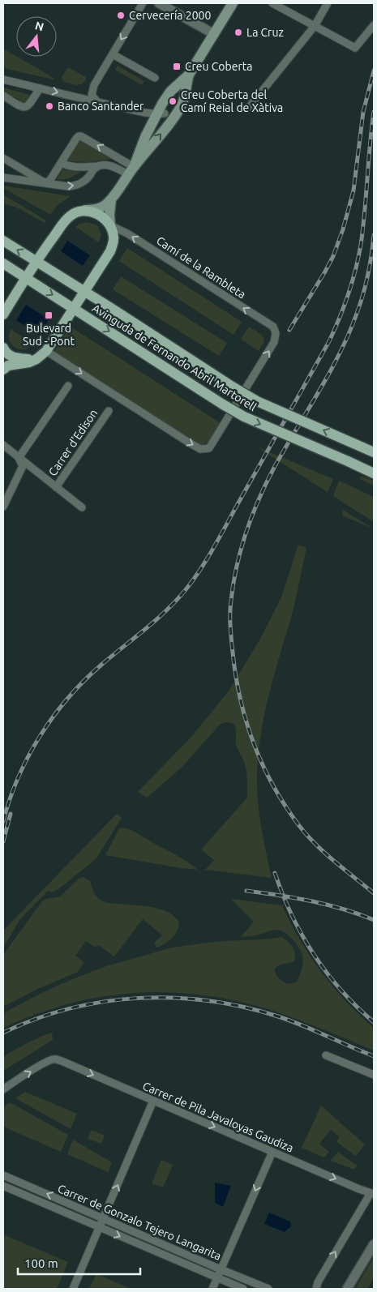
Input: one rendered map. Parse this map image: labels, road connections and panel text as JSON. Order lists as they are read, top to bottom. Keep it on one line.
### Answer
{"streets":{"main road":["Avinguda de Fernando Abril Martorell"],"street":["Camí de la Rambleta","Carrer d'Edison","Carrer de Pila Javaloyas Gaudiza","Carrer de Gonzalo Tejero Langarita"]},"one_way":["Carrer de Pila Javaloyas Gaudiza"],"places":{"other":["Cervecería 2000","La Cruz","Creu Coberta del Camí Reial de Xàtiva","Banco Santander"],"transit":["Creu Coberta","Bulevard Sud - Pont"]},"scale_bar":"100 m","north":"top"}
